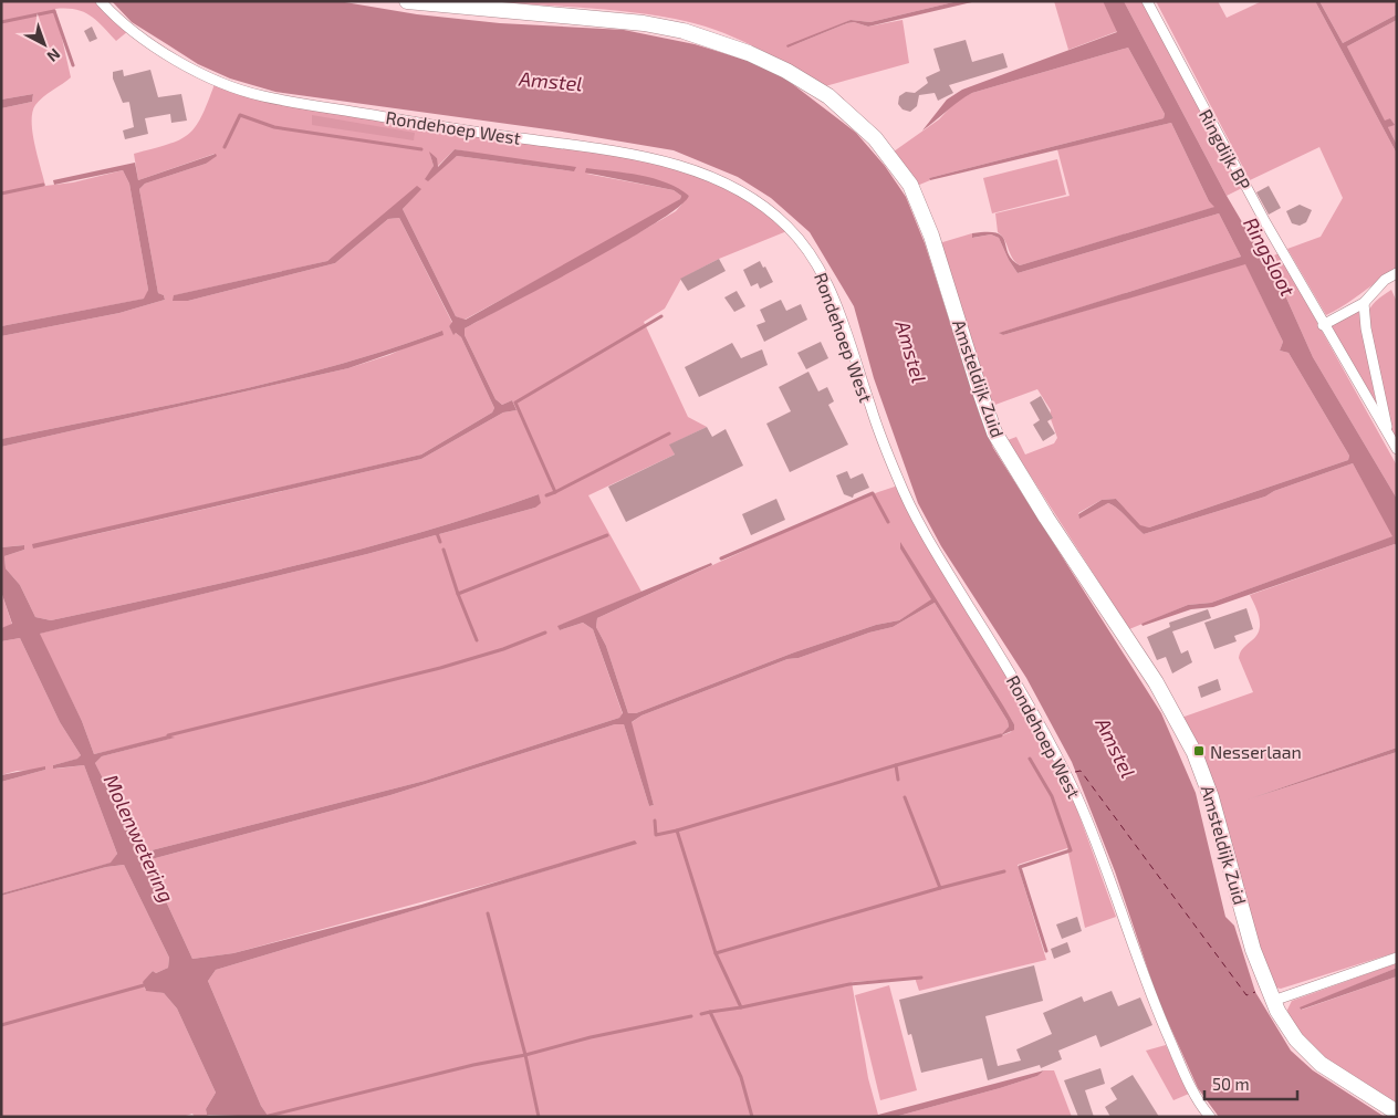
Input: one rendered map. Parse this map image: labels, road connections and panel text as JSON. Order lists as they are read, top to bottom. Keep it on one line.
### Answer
{"streets":{"street":["Rondehoep West","Ringdijk BP","Amsteldijk Zuid"]},"water":["Amstel","Ringsloot","Molenwetering"],"places":{"transit":["Nesserlaan"]},"scale_bar":"50 m","north":"bottom right"}
